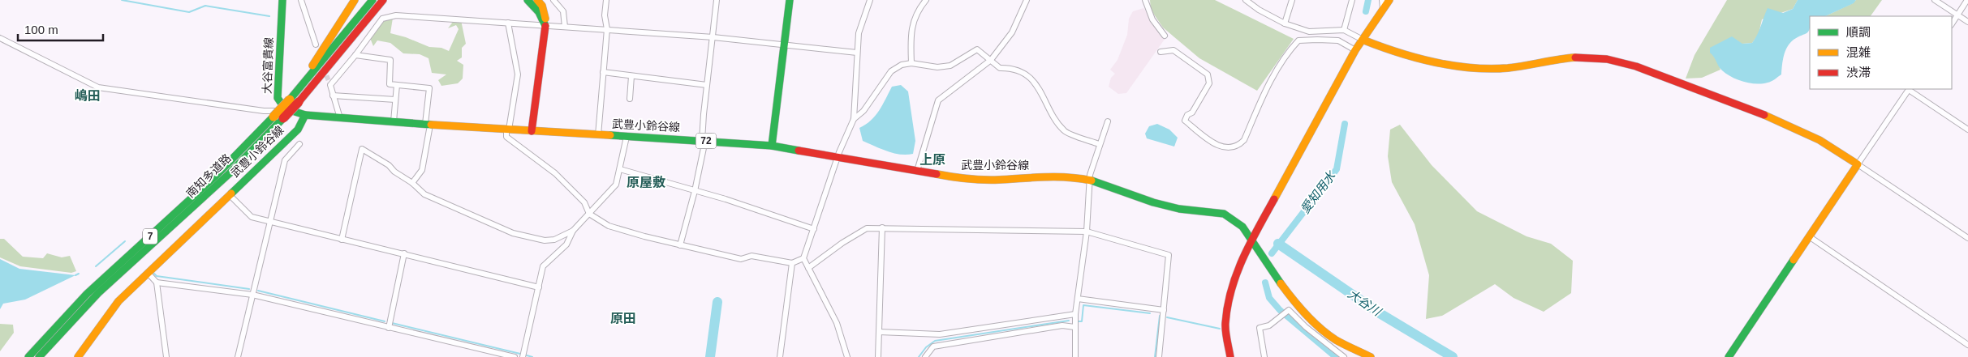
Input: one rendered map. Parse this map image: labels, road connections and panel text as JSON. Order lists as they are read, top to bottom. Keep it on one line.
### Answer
{"streets":{"main road":["大谷富貴線","武豊小鈴谷線","72","南知多道路","7"]},"crossings":[["大谷富貴線","南知多道路"]],"districts":["嶋田","上原","原屋敷","原田"],"water":["愛知用水","大谷川"],"legend":["順調","混雑","渋滞"],"scale_bar":"100 m"}
